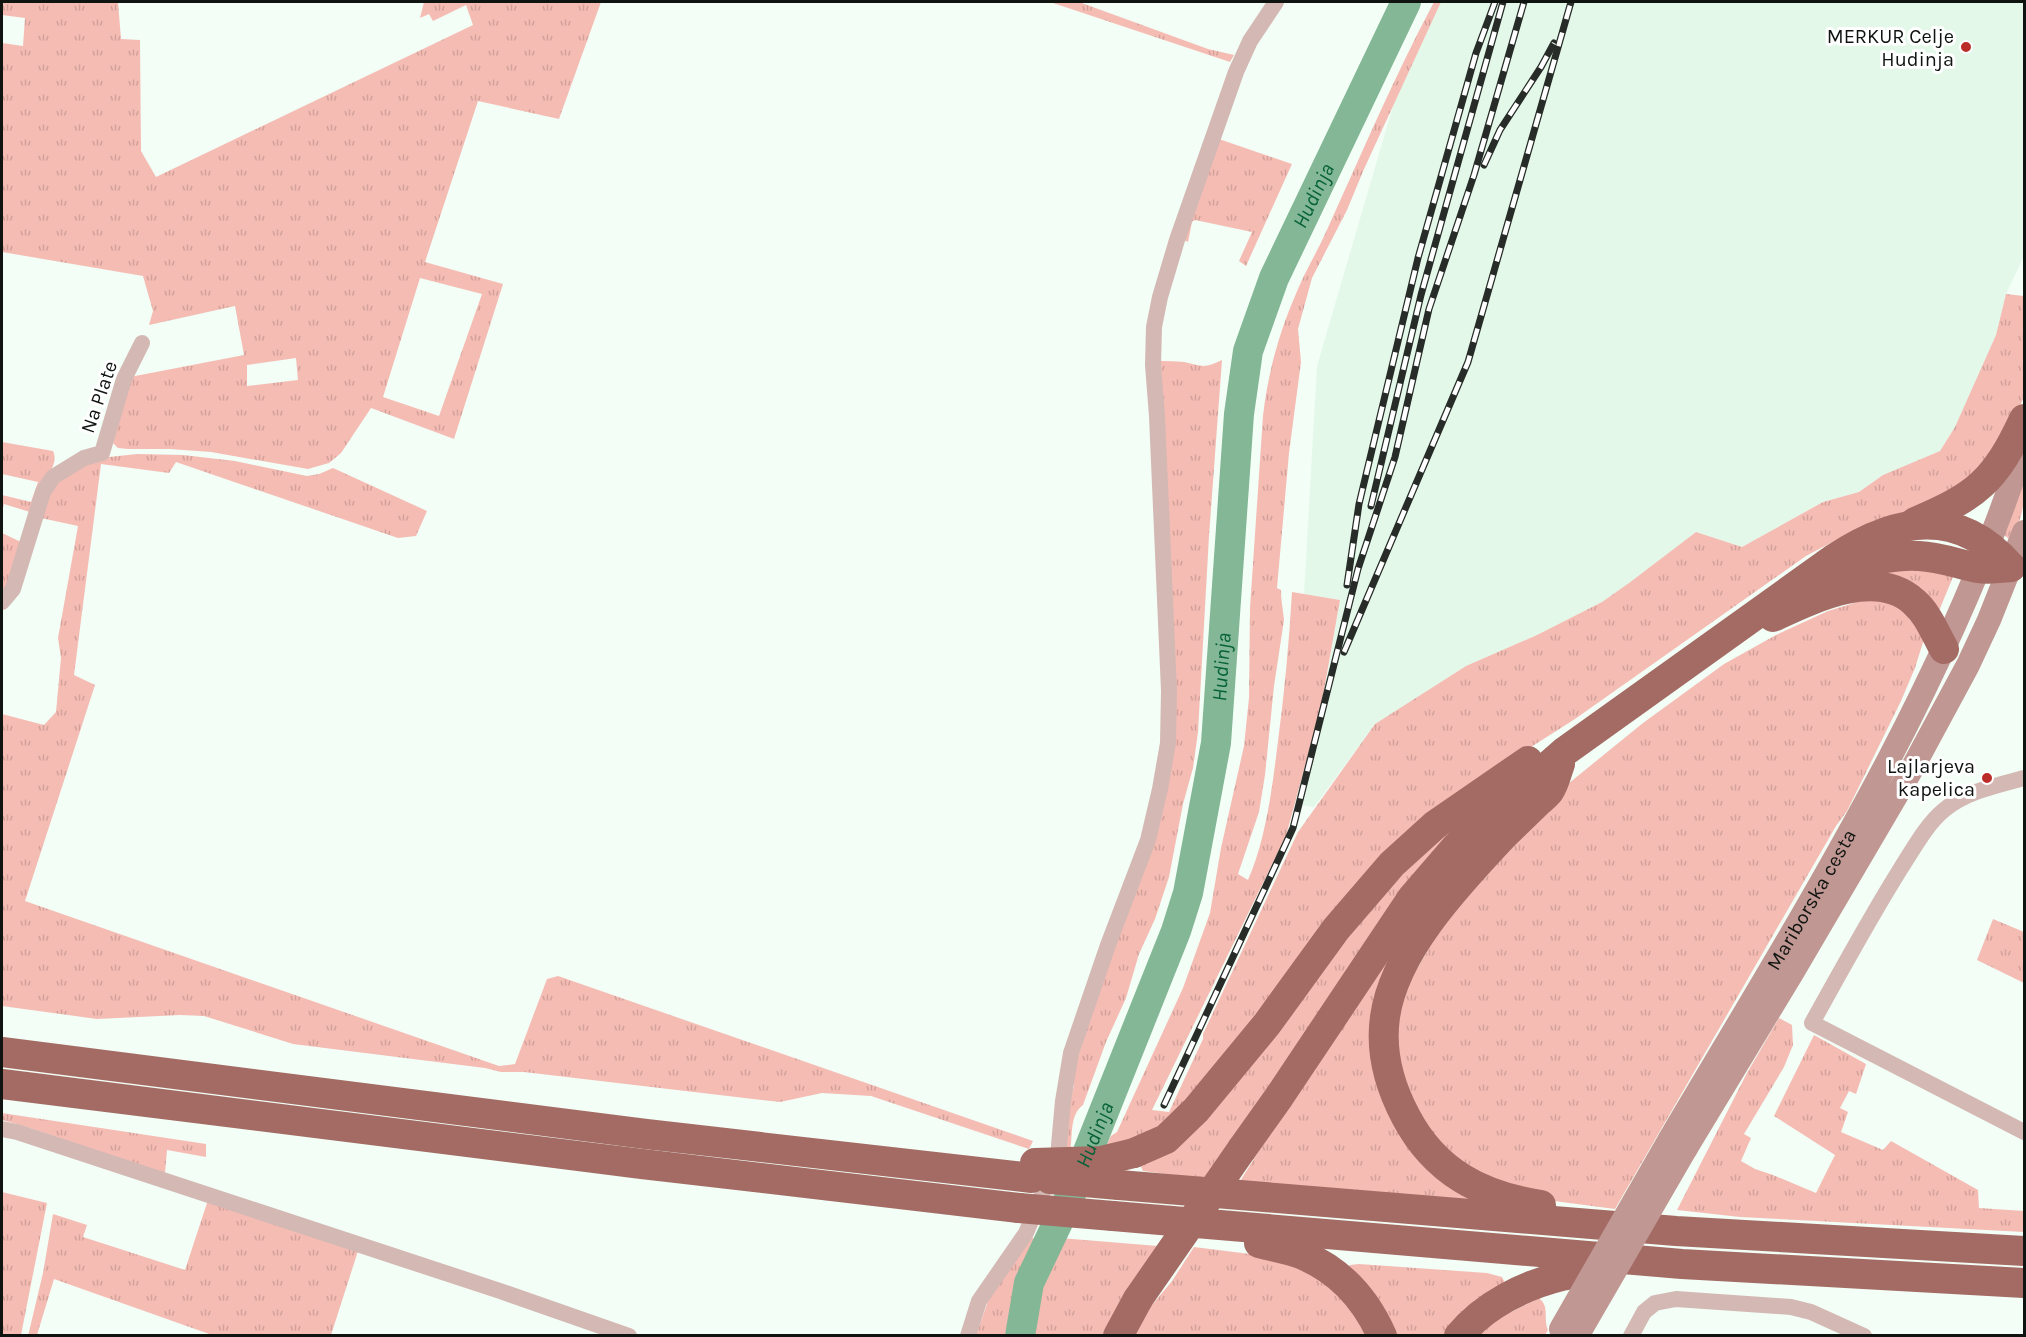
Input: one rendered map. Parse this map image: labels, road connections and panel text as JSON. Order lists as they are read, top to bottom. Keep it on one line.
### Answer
{"streets":{"main road":["Mariborska cesta"],"street":["Na Plate"]},"water":["Hudinja"],"places":["MERKUR Celje Hudinja","Lajlarjeva kapelica"]}
